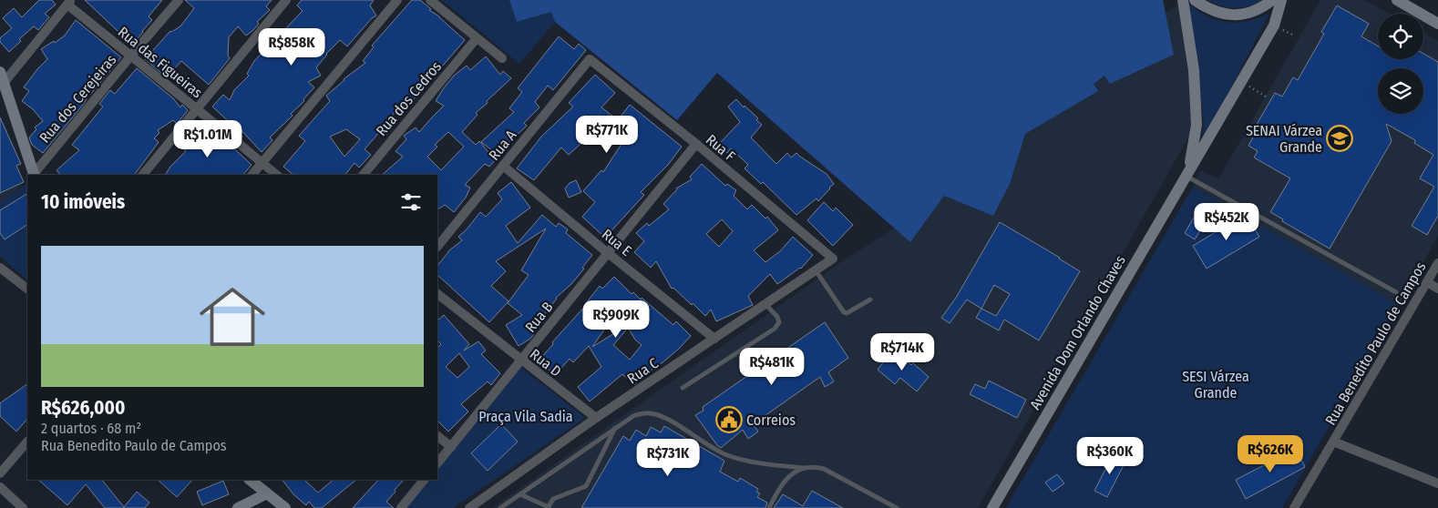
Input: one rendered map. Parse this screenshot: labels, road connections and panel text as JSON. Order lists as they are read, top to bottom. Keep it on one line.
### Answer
{"streets":{"main road":["Avenida Dom Orlando Chaves"],"street":["Rua das Figueiras","Rua dos Cerejeiras","Rua dos Cedros","Rua A","Rua F","Rua E","Rua B","Rua Benedito Paulo de Campos","Rua D","Rua C"]},"crossings":[["Rua das Figueiras","Rua dos Cerejeiras"],["Rua A","Rua F"],["Rua A","Rua E"],["Rua F","Rua B"],["Rua F","Rua C"],["Rua E","Rua B"],["Rua E","Rua C"],["Rua B","Rua D"],["Rua D","Rua C"]],"parks":["SESI Várzea Grande","Praça Vila Sadia"],"places":{"school or university":["SENAI Várzea Grande"],"public building":["Correios"]},"page":{"price":["R$858K","R$771K","R$1.01M","R$452K","R$909K","R$714K","R$481K","R$626K","R$360K","R$731K"],"heading":"10 imóveis","list":[{"name":"R$626,000","note":"2 quartos · 68 m² · Rua Benedito Paulo de Campos"}]}}
